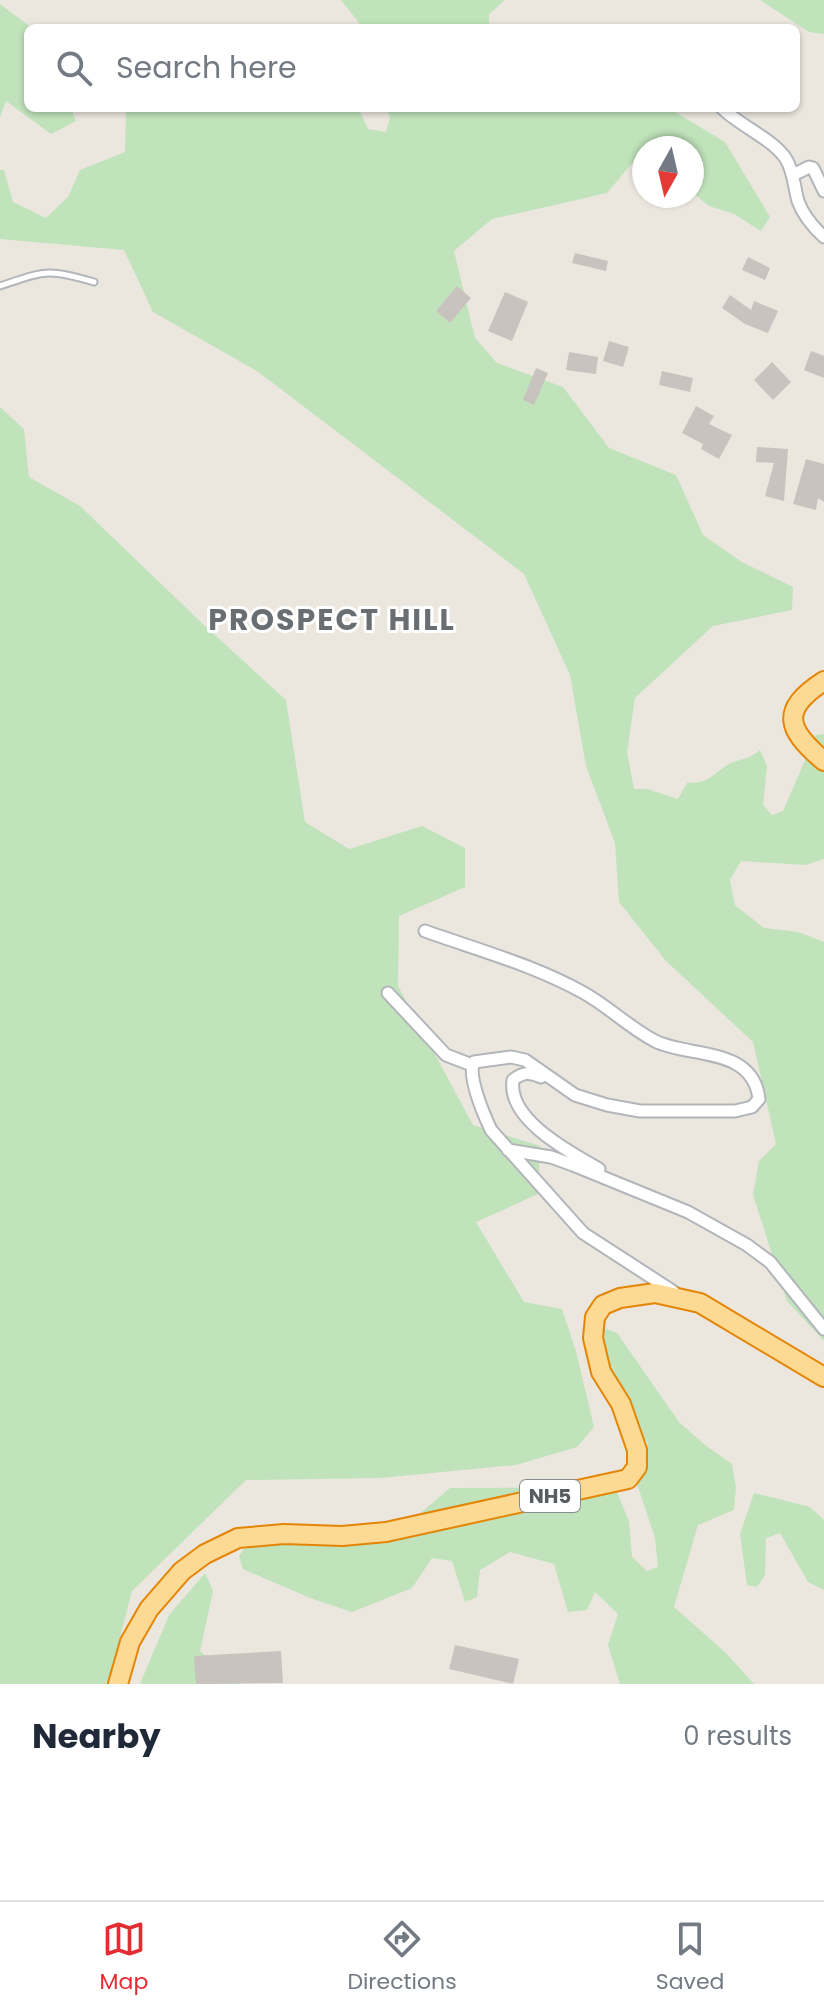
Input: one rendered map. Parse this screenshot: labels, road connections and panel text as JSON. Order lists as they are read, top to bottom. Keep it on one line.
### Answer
{"streets":{"highway":["NH5"]},"districts":["PROSPECT HILL"],"north":"bottom","page":{"search":"Search here","heading":["Nearby","0 results"],"nav":["Map","Directions","Saved"]}}
